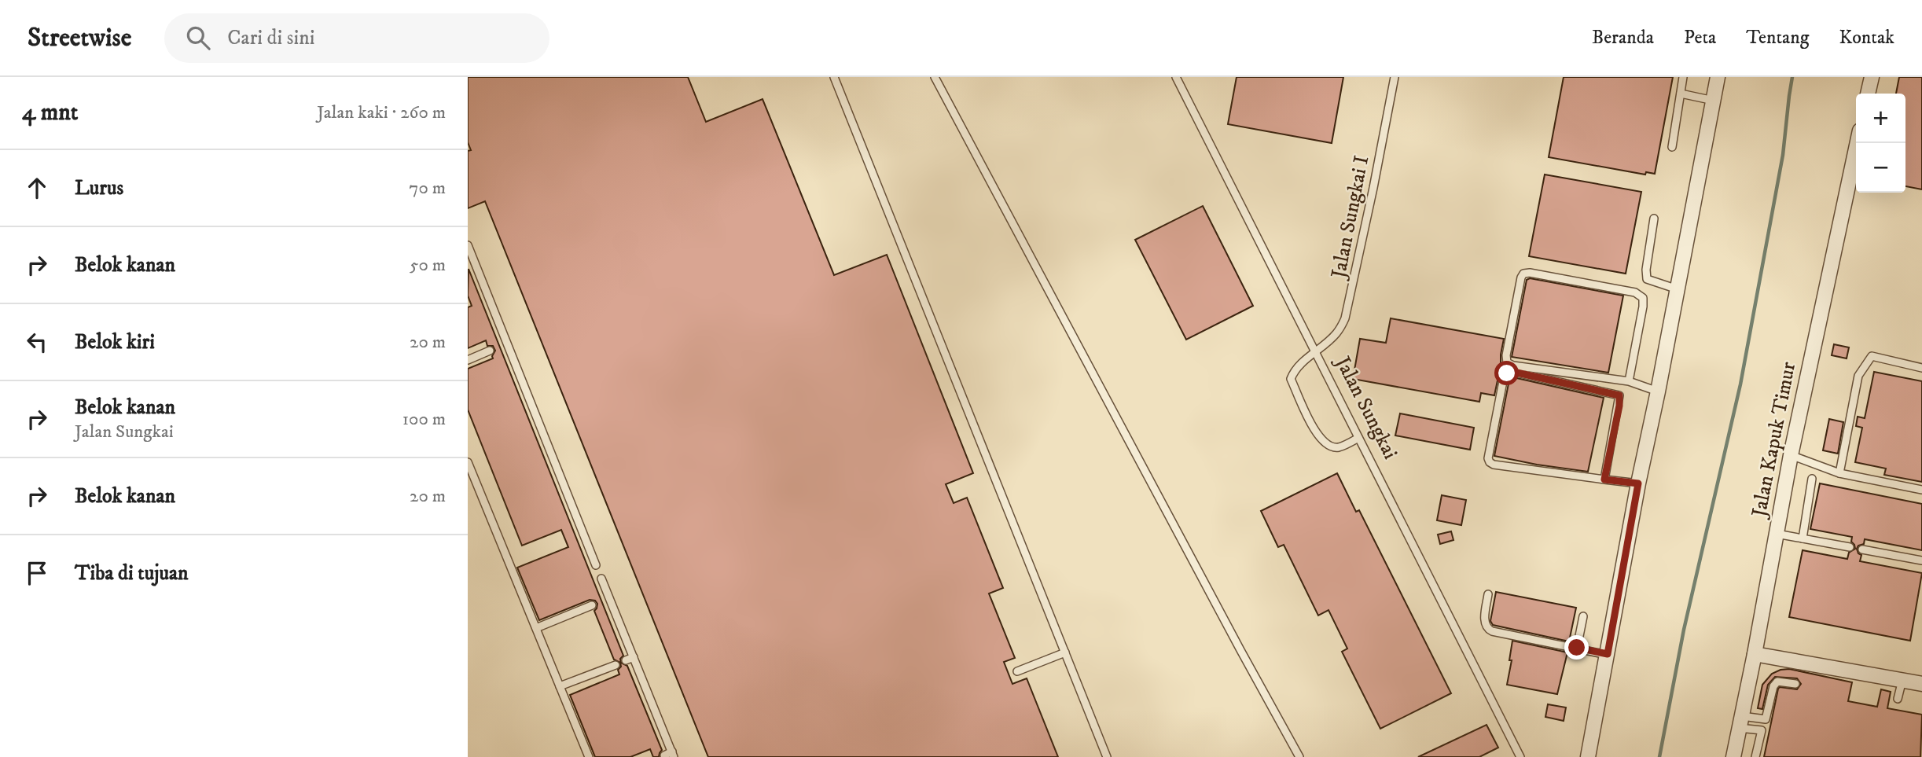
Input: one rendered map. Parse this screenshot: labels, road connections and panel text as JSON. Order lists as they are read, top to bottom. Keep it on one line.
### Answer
{"streets":{"street":["Jalan Kapuk Timur"],"lane":["Jalan Sungkai I","Jalan Sungkai"]},"crossings":[["Jalan Sungkai I","Jalan Sungkai"]],"page":{"header":"Streetwise","search":"Cari di sini","nav":["Beranda","Peta","Tentang","Kontak"],"heading":["4 mnt","Jalan kaki · 260 m"],"map_buttons":["+","−"],"list":[["Lurus","70 m"],["Belok kanan","50 m"],["Belok kiri","20 m"],["Belok kanan","Jalan Sungkai","100 m"],["Belok kanan","20 m"],"Tiba di tujuan"]}}
